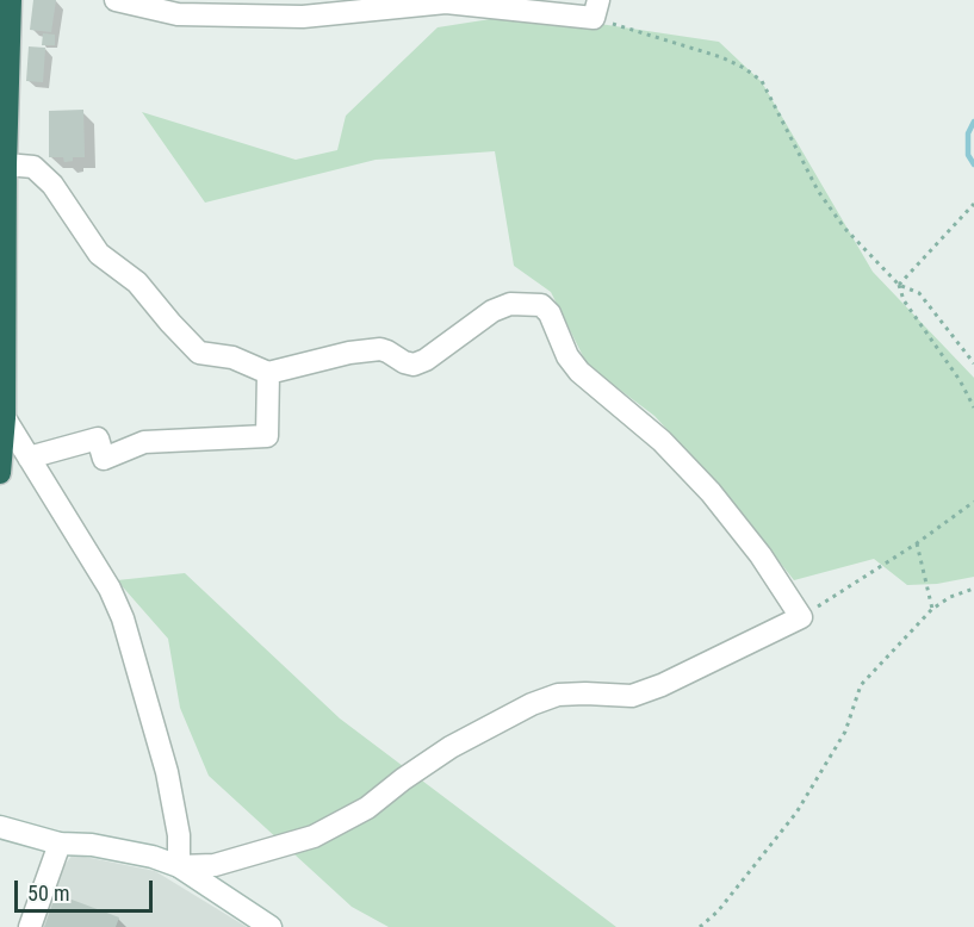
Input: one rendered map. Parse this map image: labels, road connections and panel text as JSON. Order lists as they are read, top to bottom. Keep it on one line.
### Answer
{"scale_bar":"50 m"}
